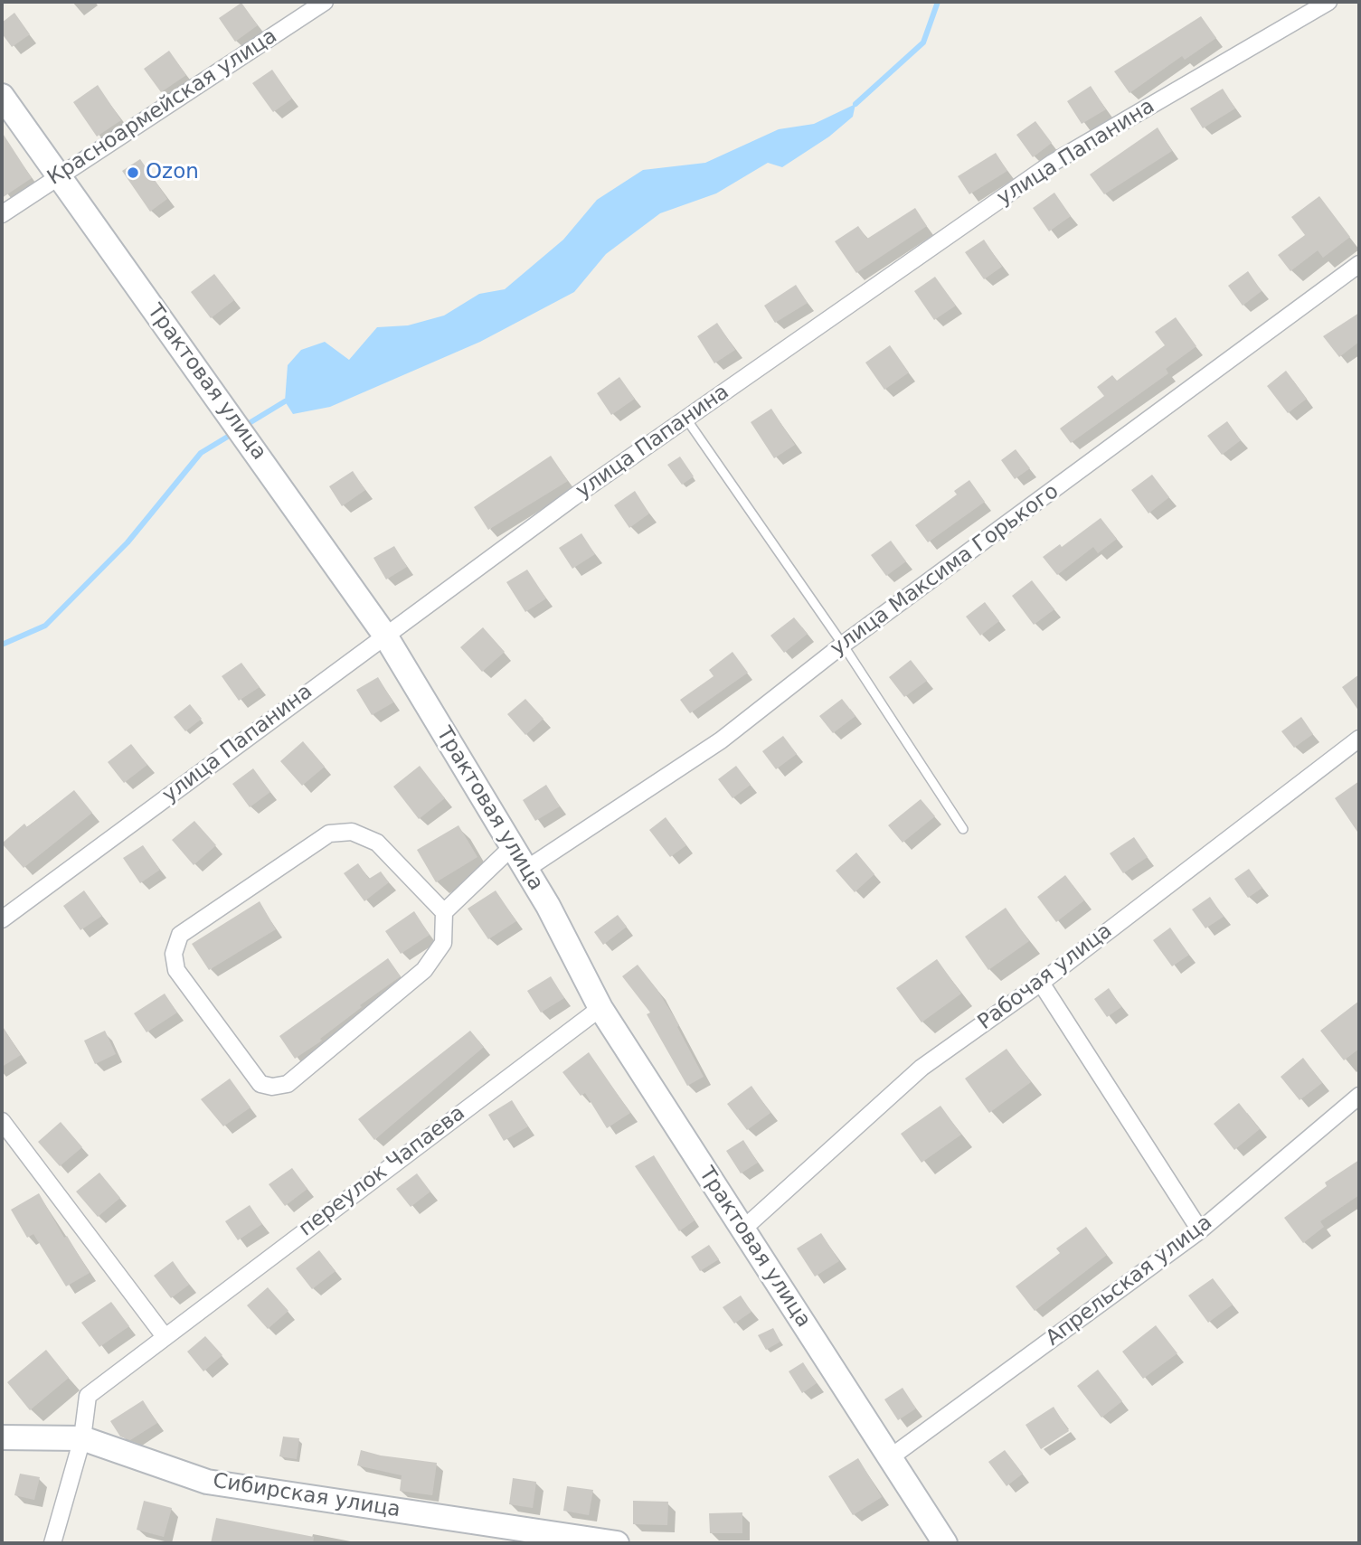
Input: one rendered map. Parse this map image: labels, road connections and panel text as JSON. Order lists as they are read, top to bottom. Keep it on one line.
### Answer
{"streets":{"street":["Красноармейская улица","улица Папанина","Трактовая улица","улица Максима Горького","Рабочая улица","переулок Чапаева","Апрельская улица","Сибирская улица"]},"crossings":[["Красноармейская улица","Трактовая улица"],["улица Папанина","Трактовая улица"],["Трактовая улица","улица Максима Горького"],["Трактовая улица","Рабочая улица"],["Трактовая улица","переулок Чапаева"],["Трактовая улица","Апрельская улица"],["переулок Чапаева","Сибирская улица"]],"places":["Ozon"]}
